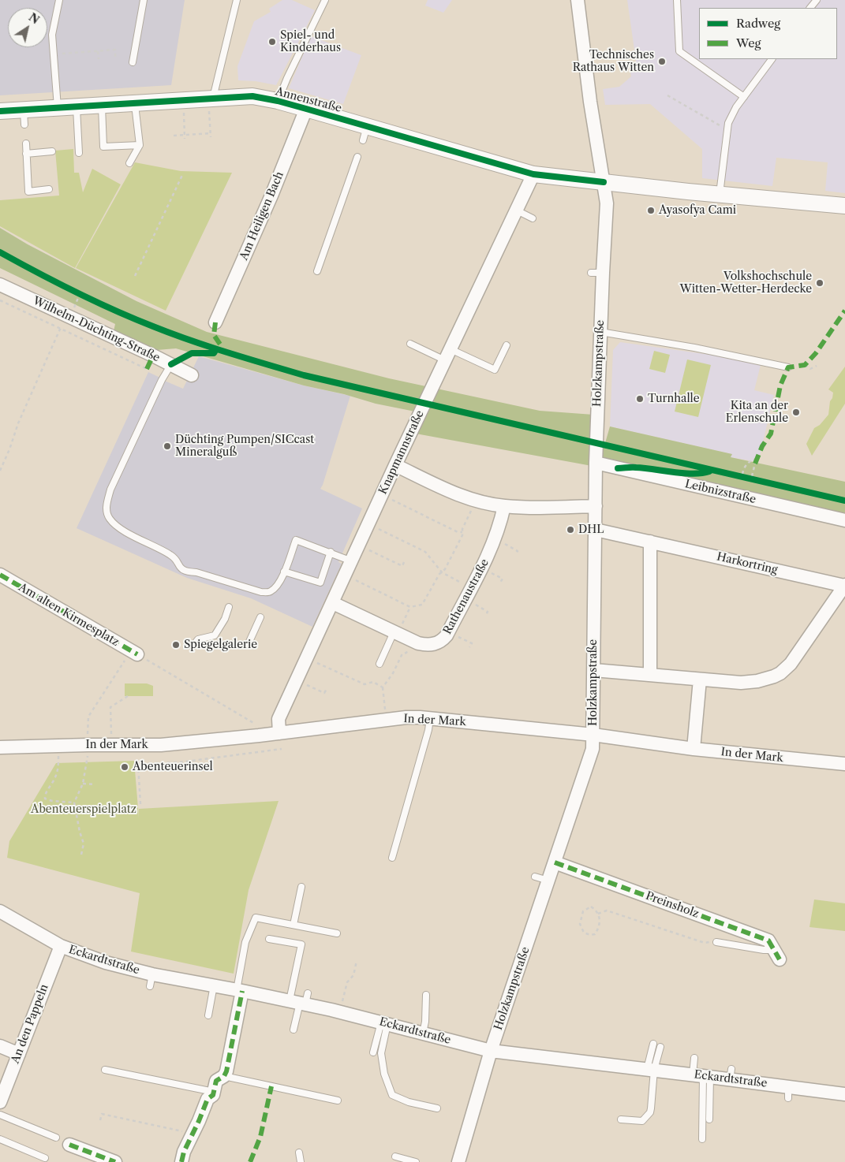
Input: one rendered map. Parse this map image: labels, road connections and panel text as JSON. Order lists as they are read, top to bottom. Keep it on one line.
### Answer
{"streets":{"street":["Annenstraße","Am Heiligen Bach","Wilhelm-Düchting-Straße","Holzkampstraße","Knapmannstraße","Leibnizstraße","Harkortring","Rathenaustraße","Am alten Kirmesplatz","In der Mark","Preinsholz","Eckardtstraße","An den Pappeln"]},"crossings":[["Annenstraße","Am Heiligen Bach"],["Annenstraße","Holzkampstraße"],["Annenstraße","Knapmannstraße"],["Holzkampstraße","Leibnizstraße"],["Holzkampstraße","Harkortring"],["Holzkampstraße","In der Mark"],["Holzkampstraße","Preinsholz"],["Holzkampstraße","Eckardtstraße"],["Knapmannstraße","Rathenaustraße"],["Knapmannstraße","In der Mark"],["Eckardtstraße","An den Pappeln"]],"parks":["Abenteuerspielplatz"],"places":["Spiel- und Kinderhaus","Technisches Rathaus Witten","Ayasofya Cami","Volkshochschule Witten-Wetter-Herdecke","Turnhalle","Kita an der Erlenschule","Düchting Pumpen/SICcast Mineralguß","DHL","Spiegelgalerie","Abenteuerinsel"],"legend":["Radweg","Weg"],"north":"top right"}
